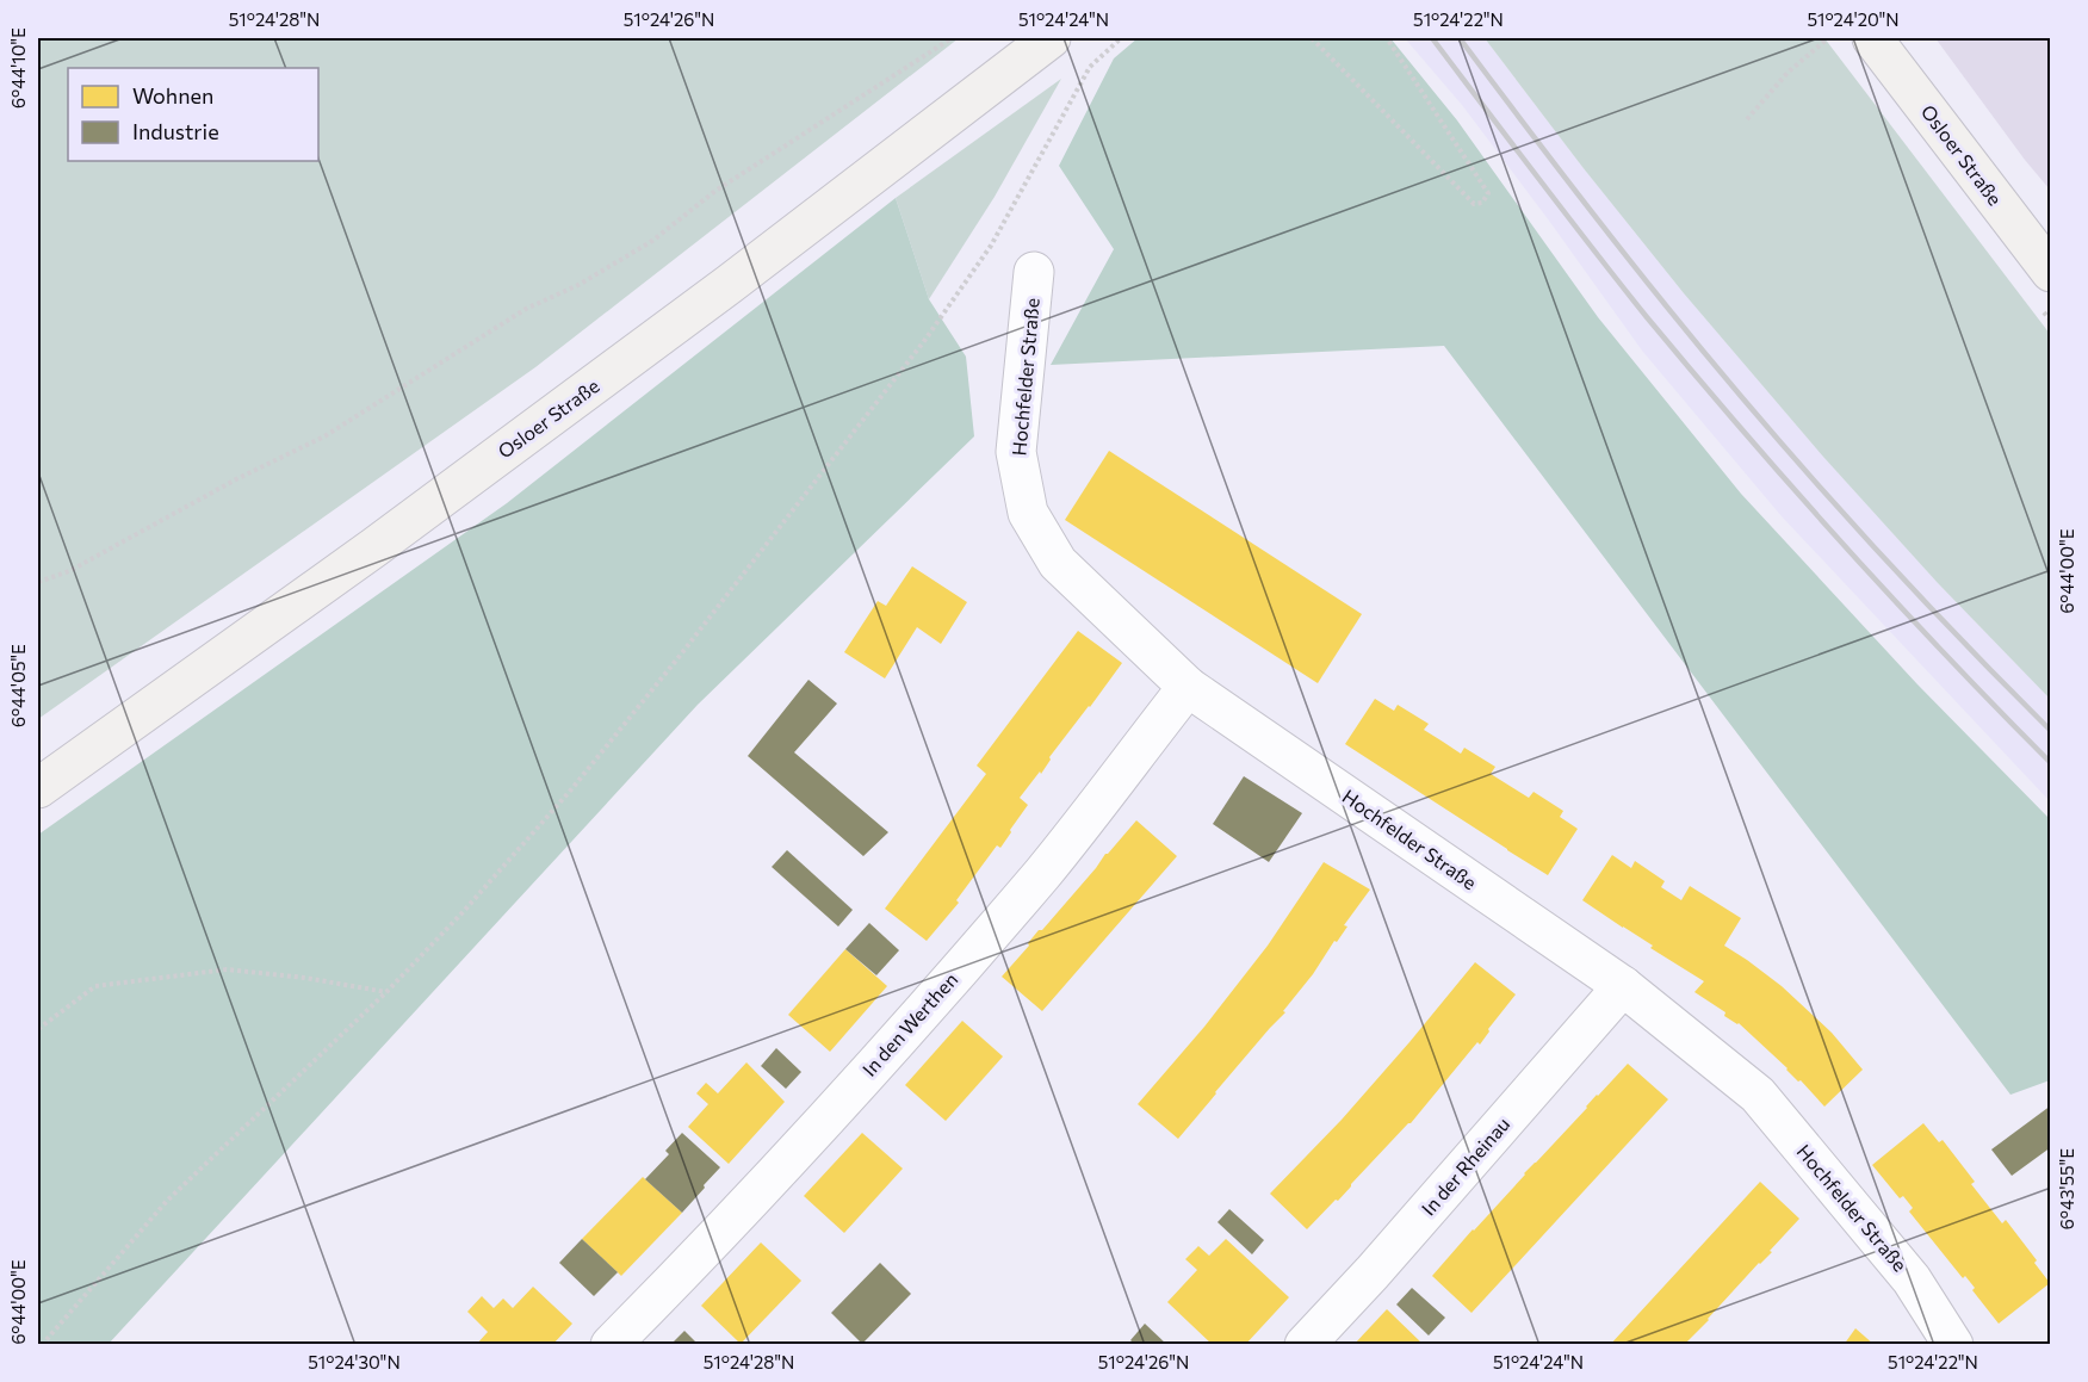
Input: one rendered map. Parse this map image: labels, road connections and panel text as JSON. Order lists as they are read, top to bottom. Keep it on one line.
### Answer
{"streets":{"main road":["Osloer Straße"],"street":["Hochfelder Straße","In den Werthen","In der Rheinau"]},"crossings":[["Hochfelder Straße","In den Werthen"],["Hochfelder Straße","In der Rheinau"]],"legend":["Wohnen","Industrie"],"coordinates":["51°24'28\"N","51°24'26\"N","51°24'24\"N","51°24'22\"N","51°24'20\"N","6°44'10\"E","6°44'00\"E","6°44'05\"E","6°43'55\"E","51°24'30\"N"]}
